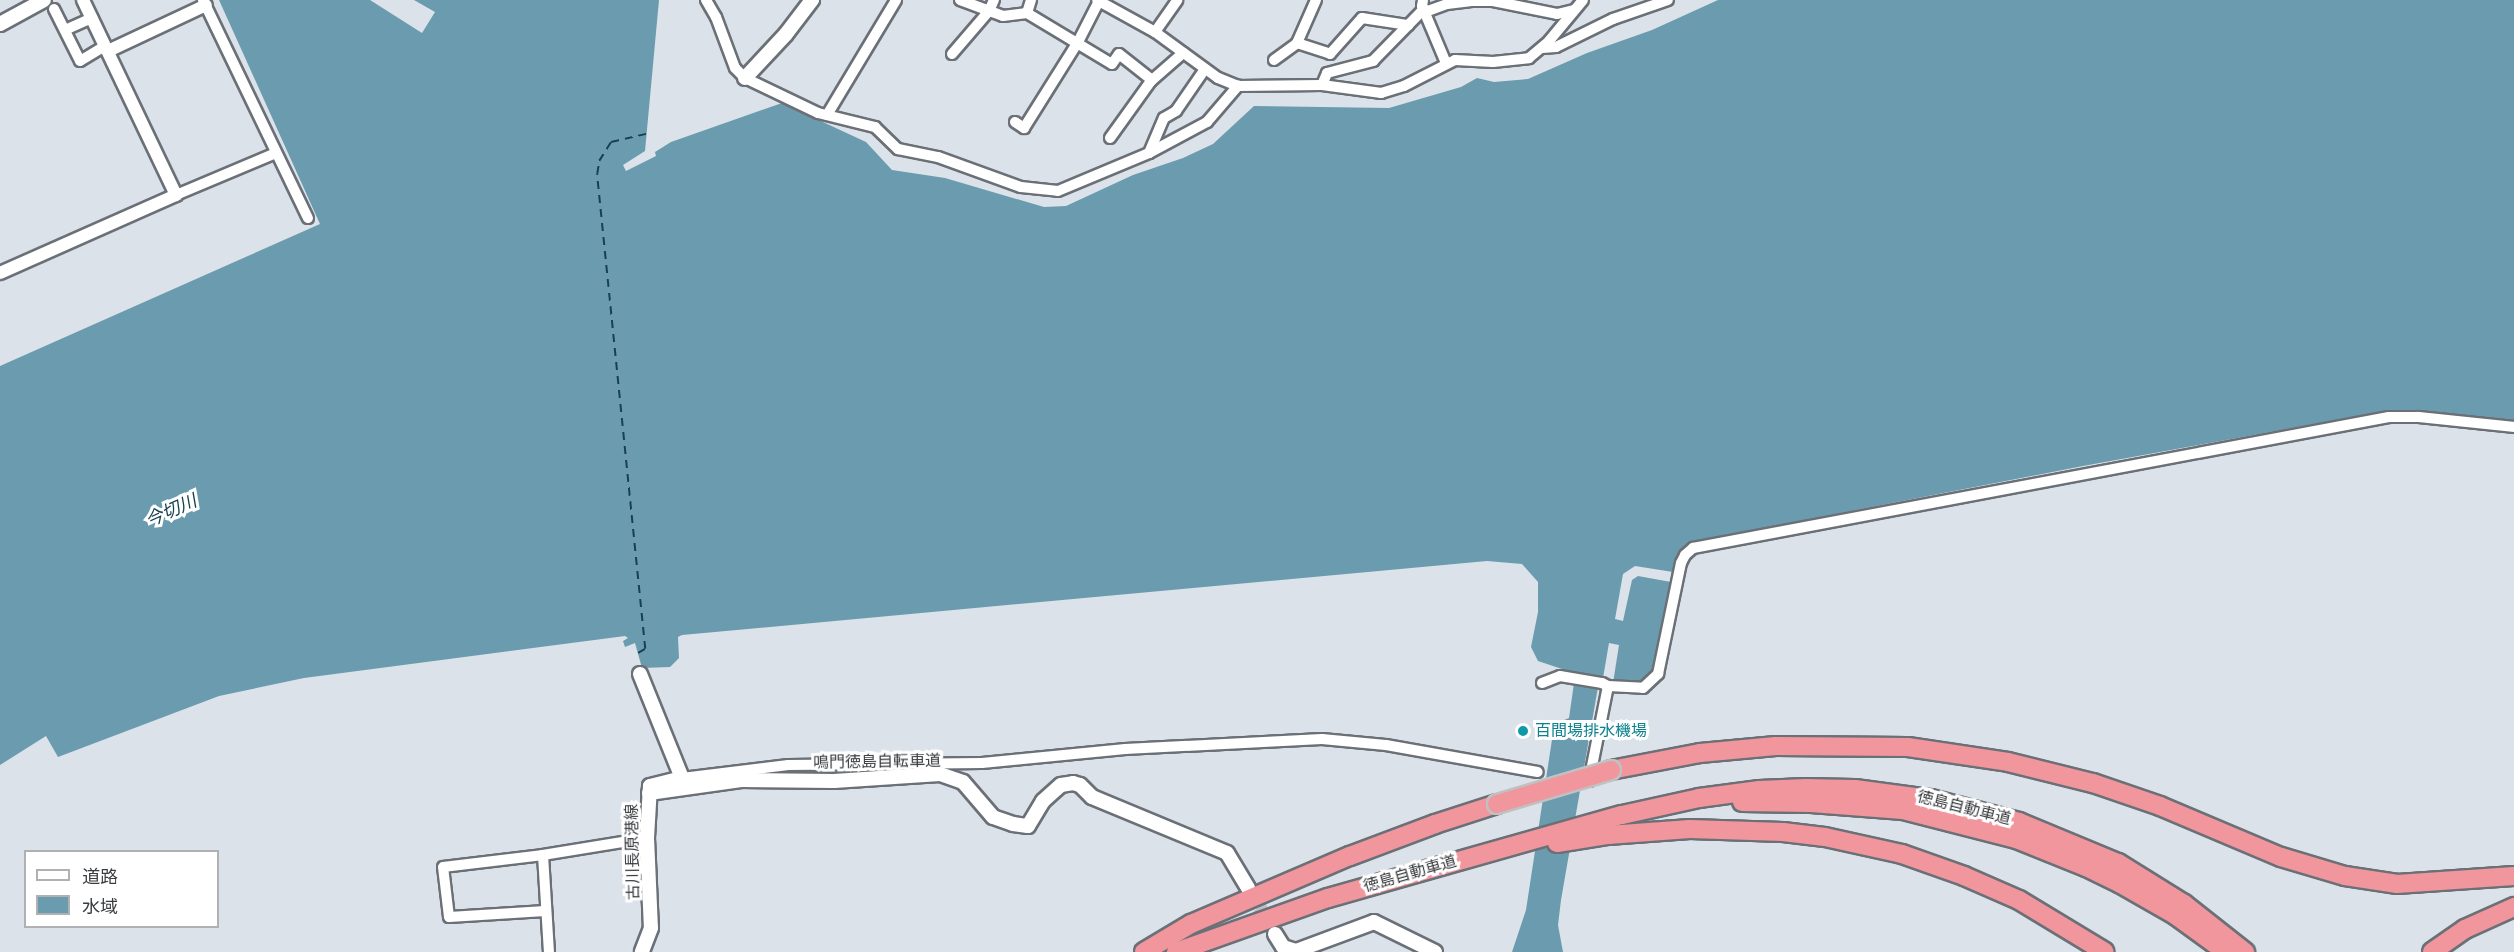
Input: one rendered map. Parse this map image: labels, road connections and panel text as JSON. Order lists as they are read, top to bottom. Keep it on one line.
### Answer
{"streets":{"highway":["徳島自動車道"],"main road":["鳴門徳島自転車道","古川長原港線"]},"crossings":[["鳴門徳島自転車道","古川長原港線"]],"water":["今切川"],"places":["百間場排水機場"],"legend":["道路","水域"]}
